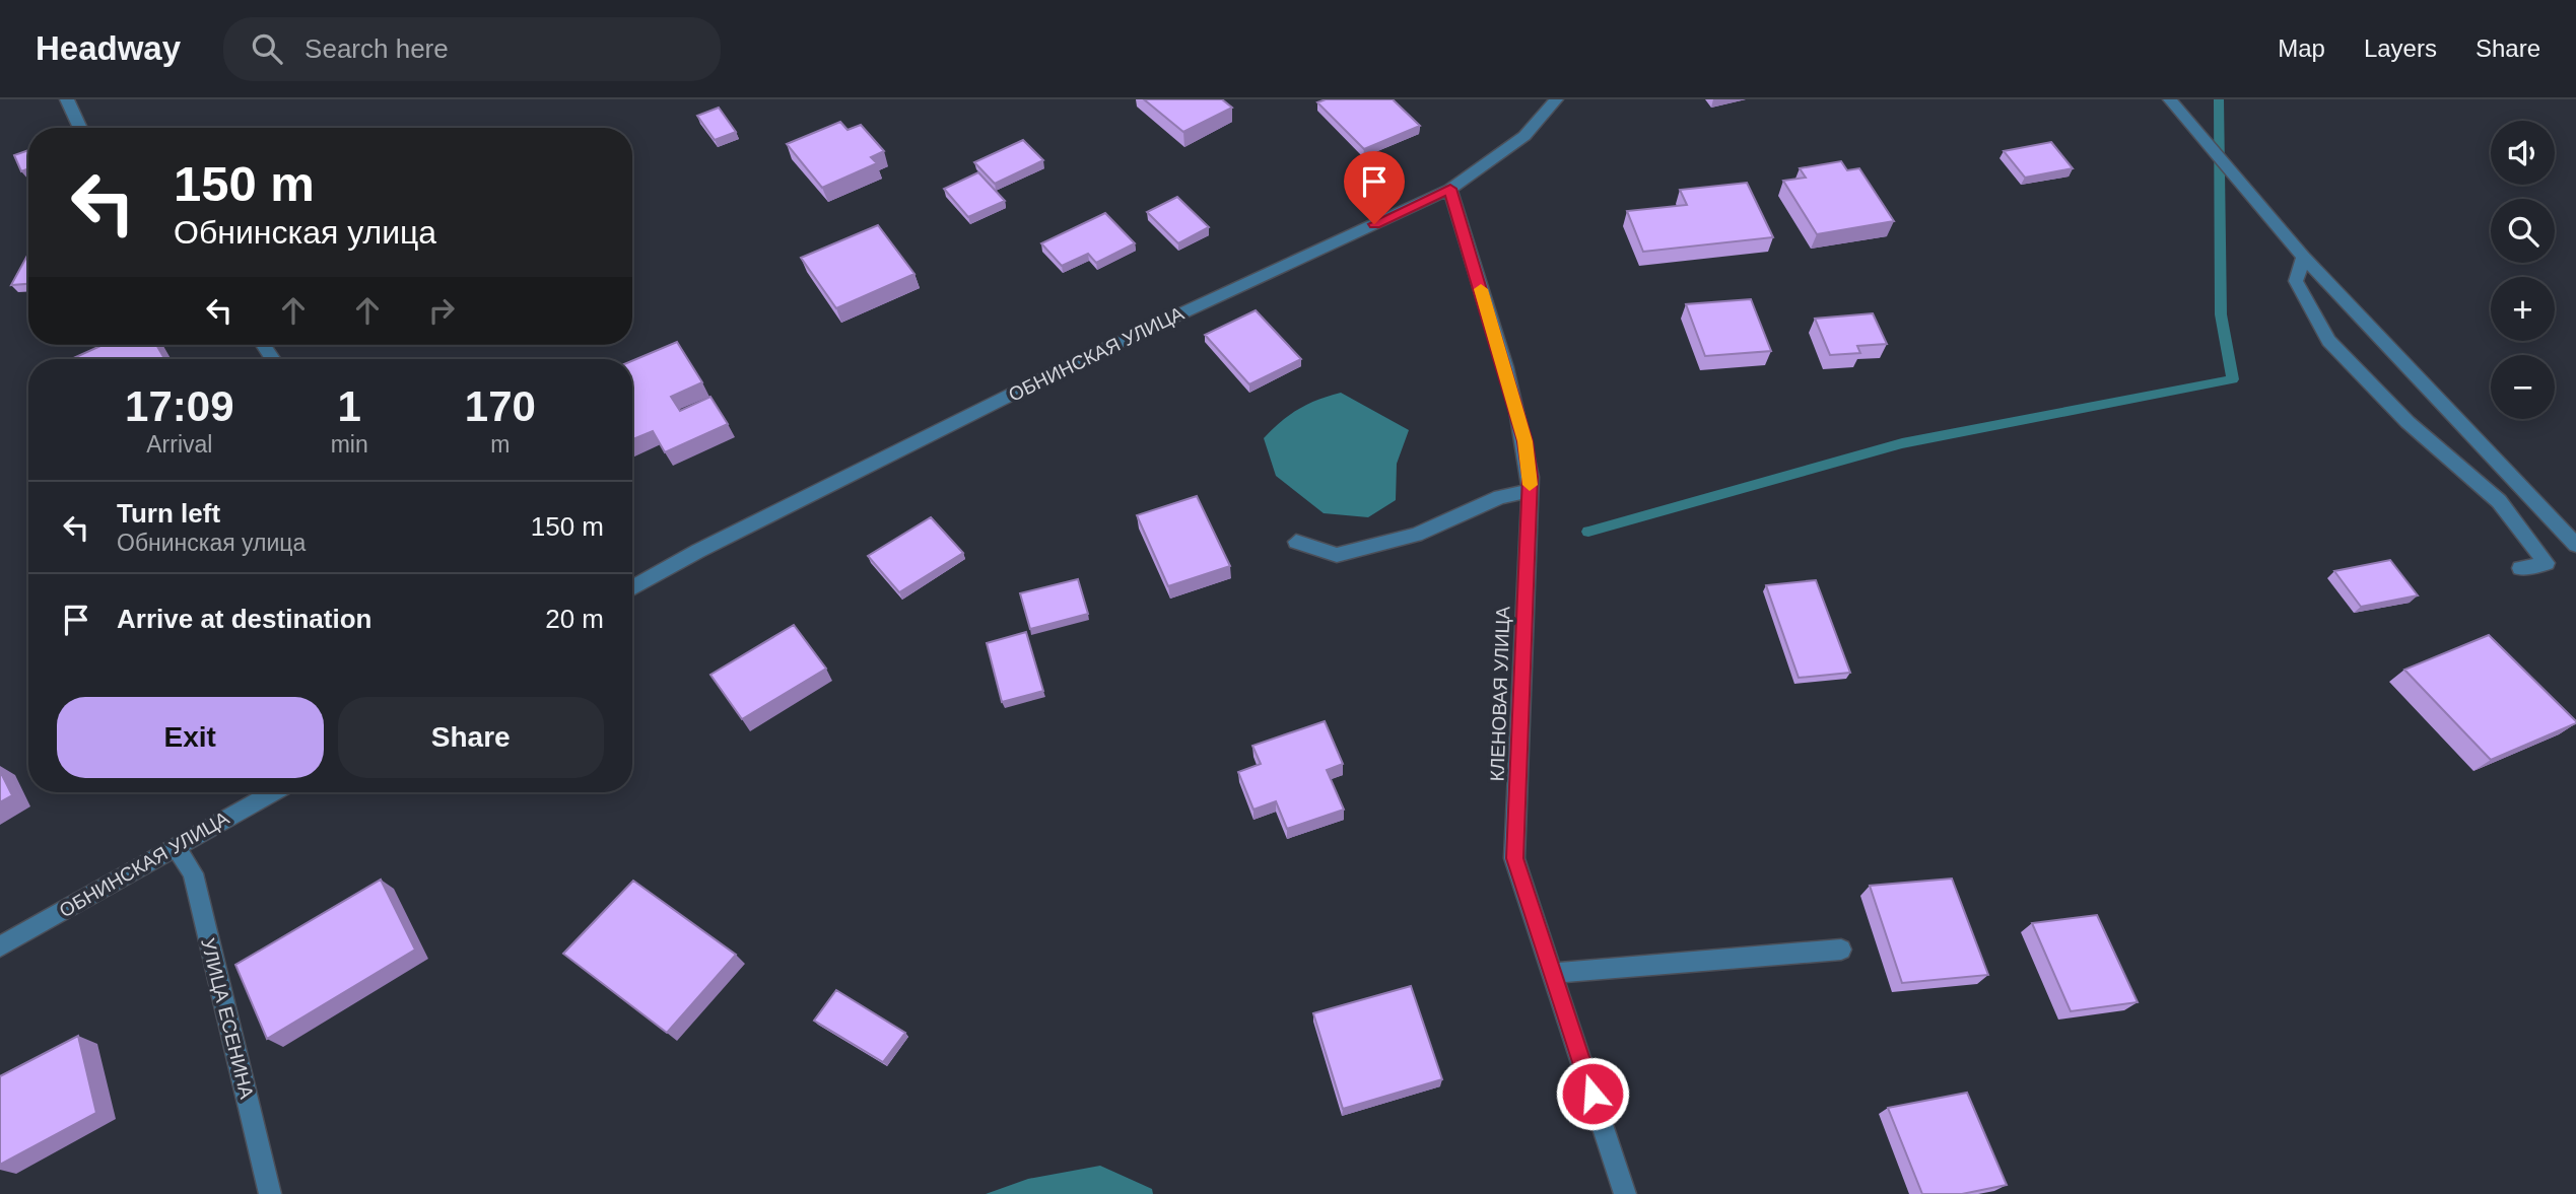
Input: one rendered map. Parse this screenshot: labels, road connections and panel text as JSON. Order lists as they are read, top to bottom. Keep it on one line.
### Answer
{"streets":{"street":["ОБНИНСКАЯ УЛИЦА","КЛЕНОВАЯ УЛИЦА","УЛИЦА ЕСЕНИНА"]},"crossings":[["ОБНИНСКАЯ УЛИЦА","КЛЕНОВАЯ УЛИЦА"],["ОБНИНСКАЯ УЛИЦА","УЛИЦА ЕСЕНИНА"]],"page":{"header":"Headway","search":"Search here","nav":["Map","Layers","Share"],"map_buttons":["+","−"],"turn":["150 m","Обнинская улица"],"eta":["17:09","Arrival","1","min","170","m"],"list":[{"name":"Turn left","note":"Обнинская улица","value":"150 m"},{"name":"Arrive at destination","value":"20 m"}],"buttons":["Exit","Share"]}}
